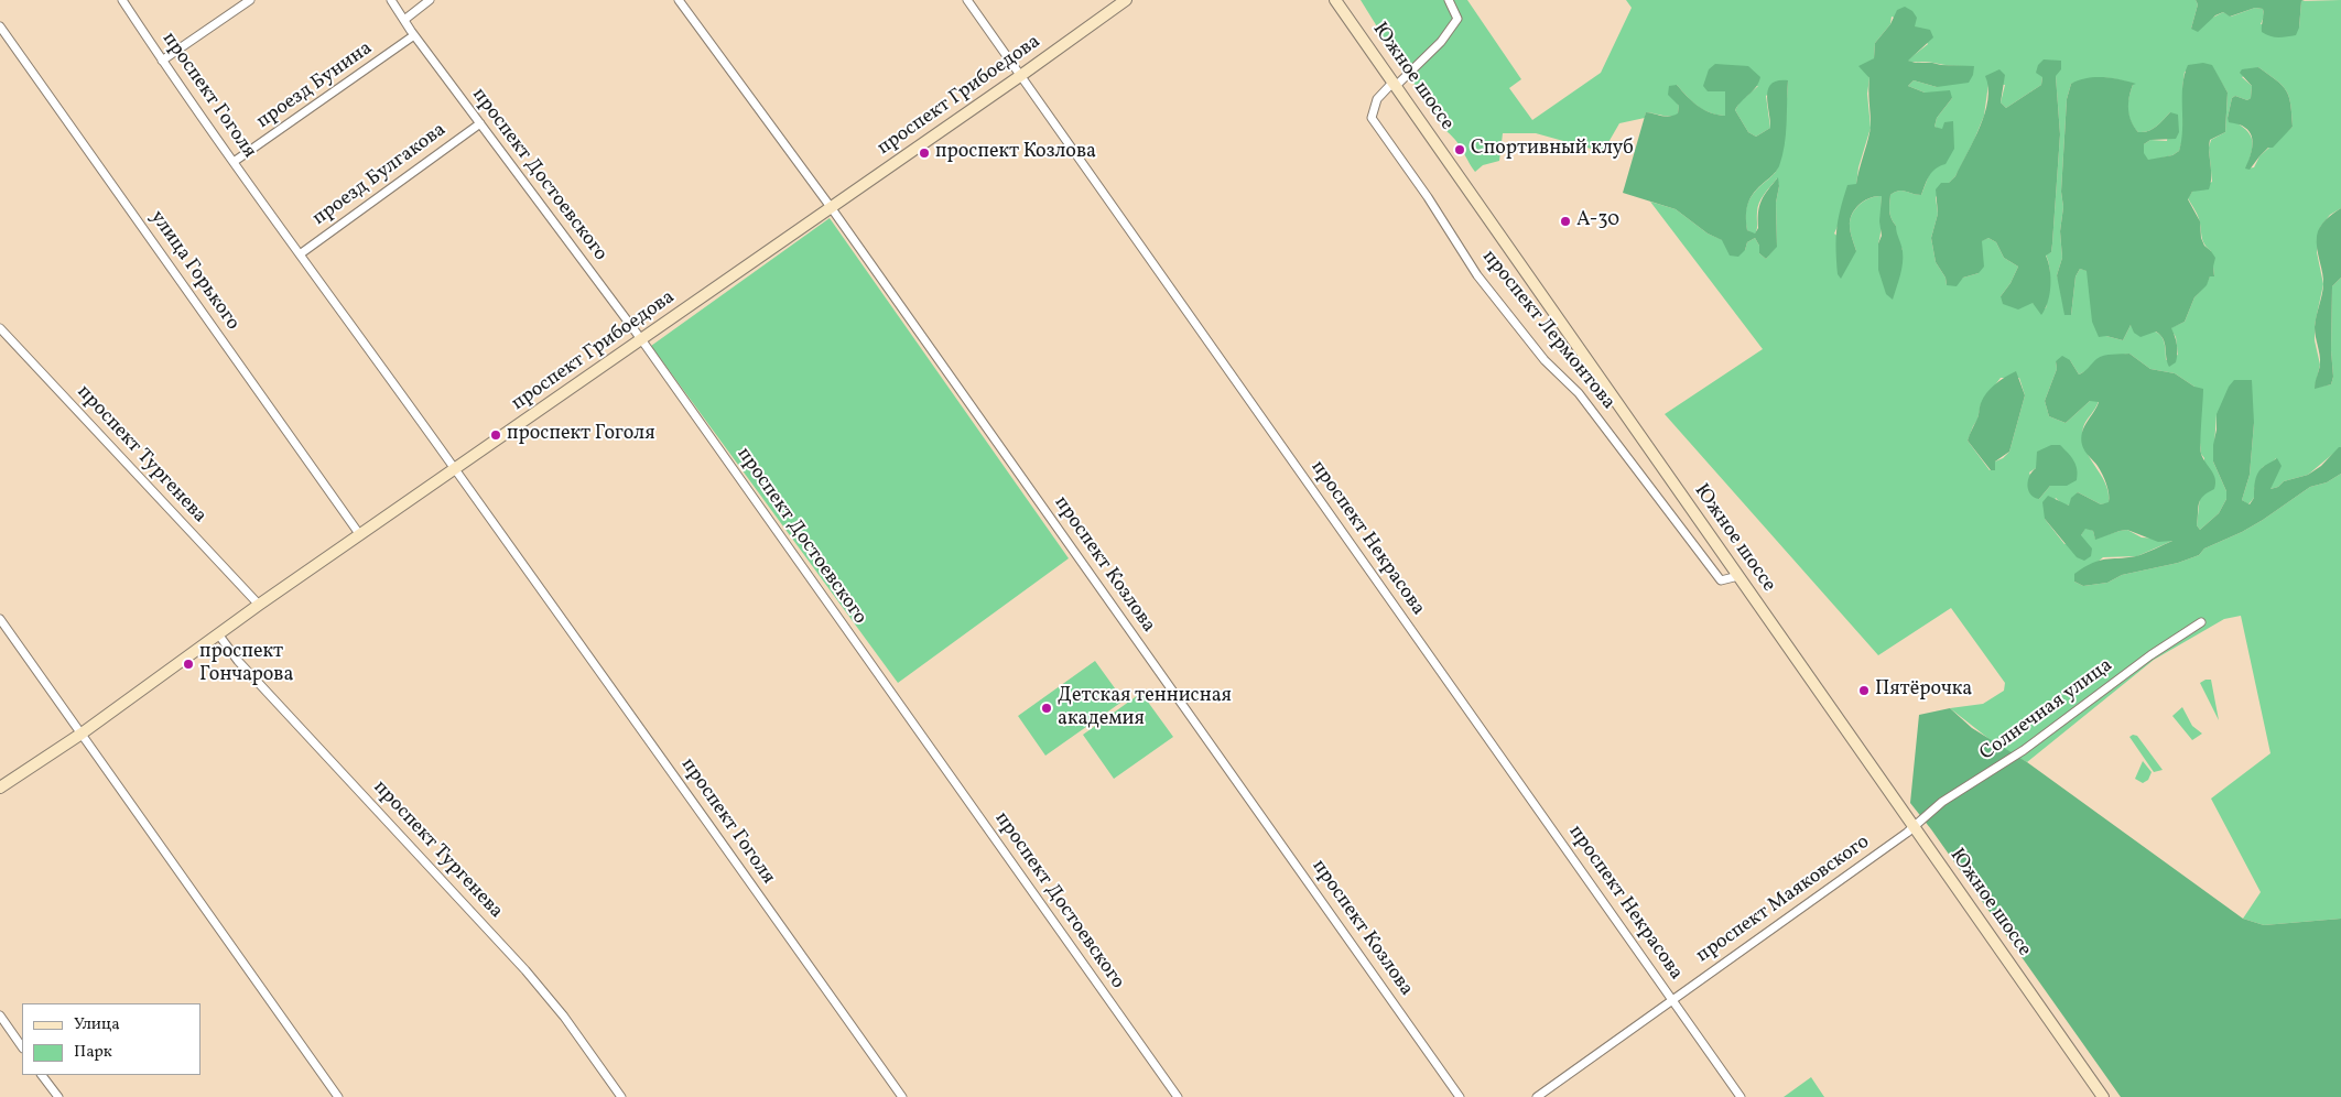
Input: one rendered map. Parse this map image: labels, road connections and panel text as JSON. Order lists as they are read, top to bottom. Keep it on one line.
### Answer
{"streets":{"street":["Южное шоссе","проезд Бунина","проспект Гоголя","проспект Грибоедова","проезд Булгакова","проспект Достоевского","улица Горького","проспект Лермонтова","проспект Тургенева","проспект Некрасова","проспект Козлова","Солнечная улица","проспект Маяковского"]},"crossings":[["Южное шоссе","проспект Лермонтова"],["Южное шоссе","Солнечная улица"],["Южное шоссе","проспект Маяковского"],["проезд Бунина","проспект Гоголя"],["проезд Бунина","проспект Достоевского"],["проспект Гоголя","проспект Грибоедова"],["проспект Гоголя","проезд Булгакова"],["проспект Грибоедова","проспект Достоевского"],["проспект Грибоедова","улица Горького"],["проспект Грибоедова","проспект Тургенева"],["проспект Грибоедова","проспект Некрасова"],["проспект Грибоедова","проспект Козлова"],["проезд Булгакова","проспект Достоевского"],["проспект Некрасова","проспект Маяковского"],["Солнечная улица","проспект Маяковского"]],"places":["Спортивный клуб","проспект Козлова","А-30","проспект Гоголя","проспект Гончарова","Пятёрочка","Детская теннисная академия"],"legend":["Улица","Парк"]}
